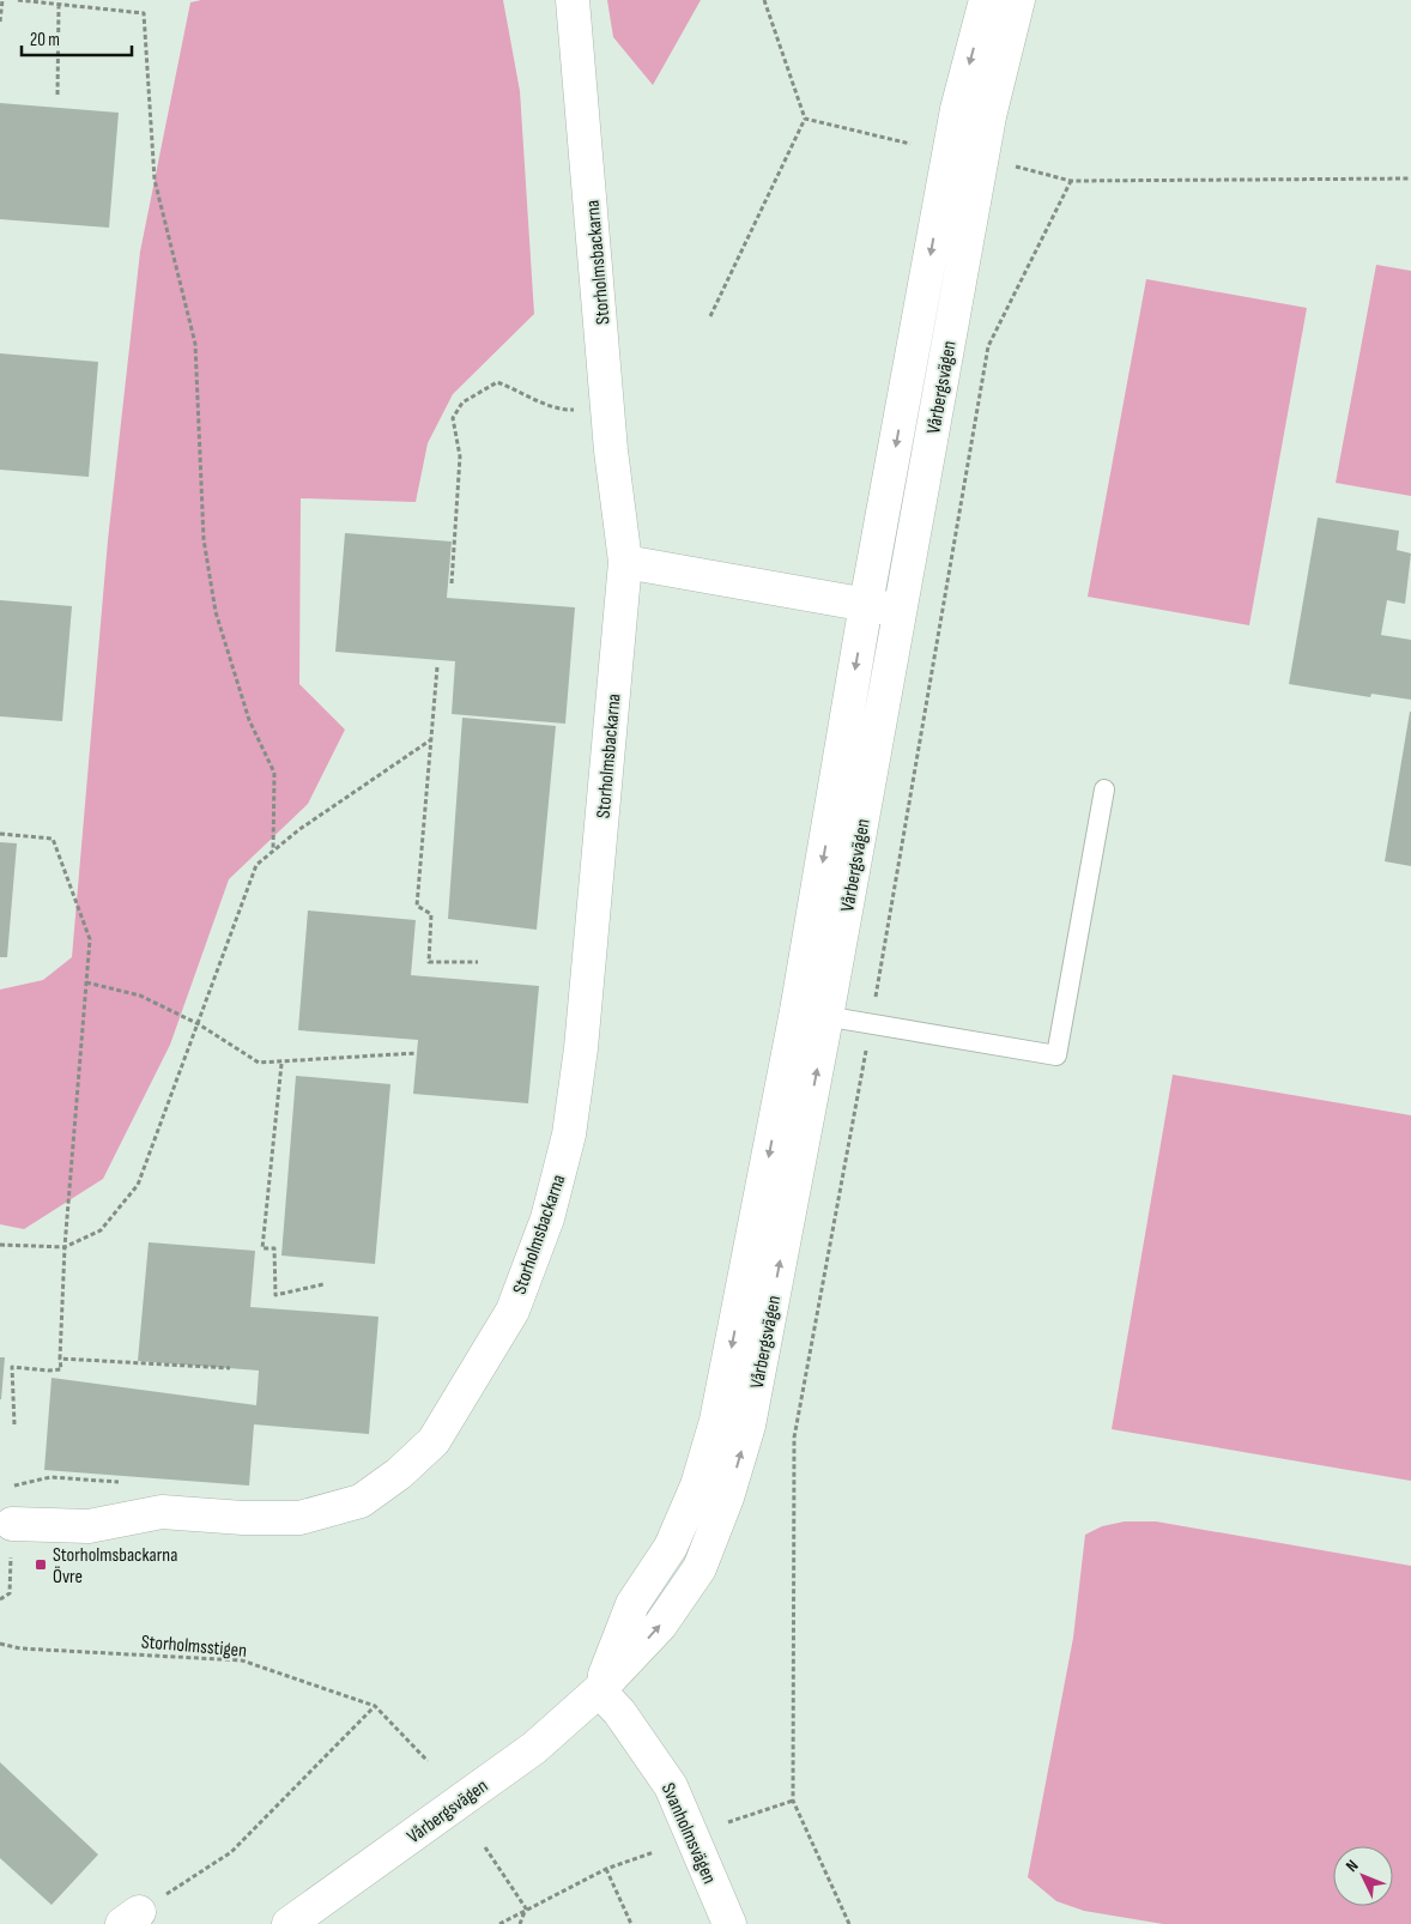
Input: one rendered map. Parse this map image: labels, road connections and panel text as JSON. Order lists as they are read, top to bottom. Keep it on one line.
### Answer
{"streets":{"street":["Storholmsbackarna","Vårbergsvägen","Svanholmsvägen"],"path":["Storholmsstigen"]},"crossings":[["Vårbergsvägen","Svanholmsvägen"]],"places":{"transit":["Storholmsbackarna Övre"]},"scale_bar":"20 m","north":"top left"}
